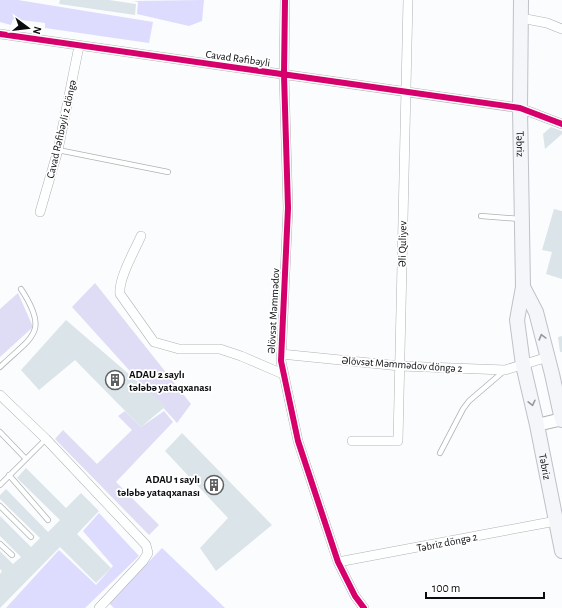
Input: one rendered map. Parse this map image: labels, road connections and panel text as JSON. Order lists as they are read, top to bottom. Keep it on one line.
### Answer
{"streets":{"main road":["Təbriz"],"street":["Cavad Rəfibəyli","Cavad Rəfibəyli 2 döngə","Əli Quliyev","Əlövsət Məmmədov","Əlövsət Məmmədov döngə 2","Təbriz döngə 2"]},"crossings":[["Cavad Rəfibəyli","Cavad Rəfibəyli 2 döngə"],["Cavad Rəfibəyli","Təbriz"],["Cavad Rəfibəyli","Əli Quliyev"],["Cavad Rəfibəyli","Əlövsət Məmmədov"],["Təbriz","Əlövsət Məmmədov döngə 2"],["Təbriz","Təbriz döngə 2"],["Əli Quliyev","Əlövsət Məmmədov döngə 2"],["Əlövsət Məmmədov","Əlövsət Məmmədov döngə 2"],["Əlövsət Məmmədov","Təbriz döngə 2"]],"places":{"building":["ADAU 2 saylı tələbə yataqxanası","ADAU 1 saylı tələbə yataqxanası"]},"scale_bar":"100 m","north":"right"}
